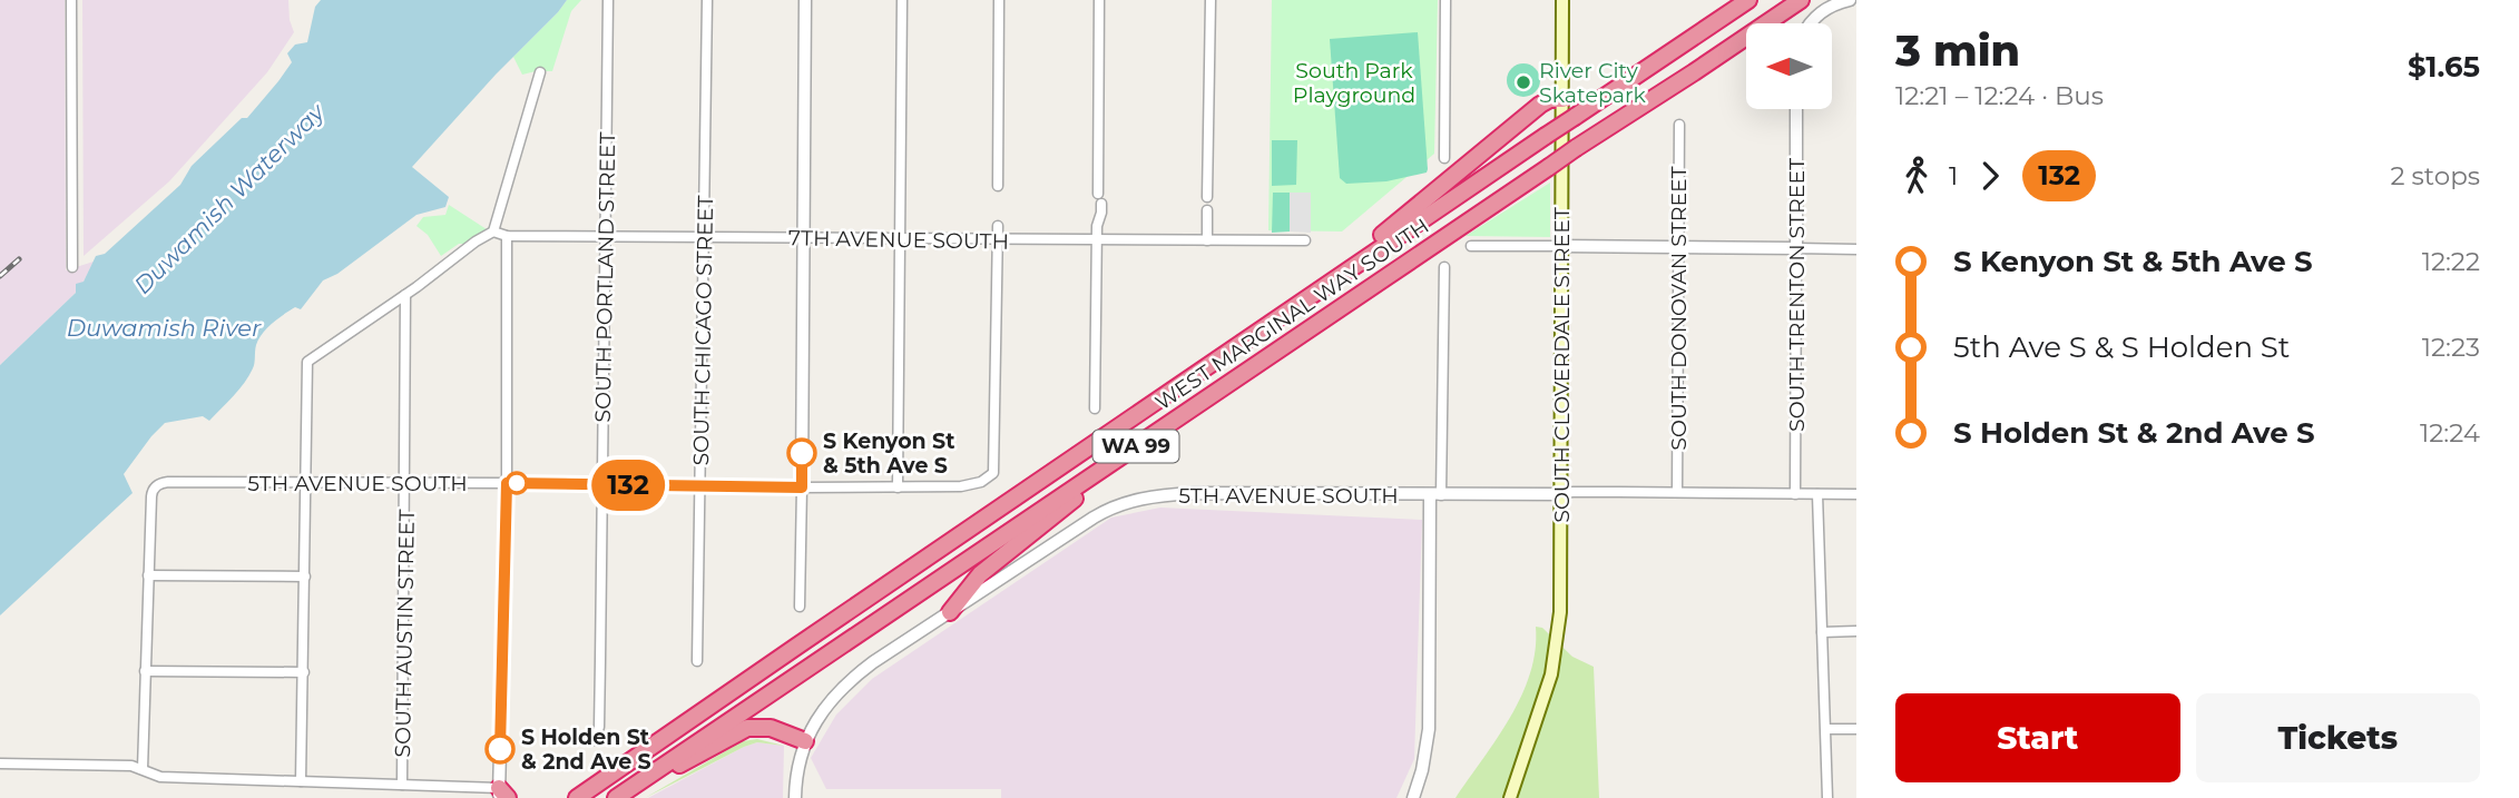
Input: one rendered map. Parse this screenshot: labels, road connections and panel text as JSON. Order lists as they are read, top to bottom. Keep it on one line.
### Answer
{"streets":{"highway":["WEST MARGINAL WAY SOUTH","WA 99"],"main road":["SOUTH CLOVERDALE STREET"],"street":["7TH AVENUE SOUTH","SOUTH PORTLAND STREET","SOUTH TRENTON STREET","SOUTH DONOVAN STREET","SOUTH CHICAGO STREET","5TH AVENUE SOUTH","SOUTH AUSTIN STREET"]},"crossings":[["7TH AVENUE SOUTH","SOUTH PORTLAND STREET"],["7TH AVENUE SOUTH","SOUTH CHICAGO STREET"],["7TH AVENUE SOUTH","5TH AVENUE SOUTH"],["SOUTH PORTLAND STREET","5TH AVENUE SOUTH"],["SOUTH TRENTON STREET","5TH AVENUE SOUTH"],["SOUTH DONOVAN STREET","5TH AVENUE SOUTH"],["SOUTH CHICAGO STREET","5TH AVENUE SOUTH"],["SOUTH CLOVERDALE STREET","5TH AVENUE SOUTH"],["5TH AVENUE SOUTH","SOUTH AUSTIN STREET"]],"water":["Duwamish Waterway","Duwamish River"],"parks":["South Park Playground"],"places":["River City Skatepark","S Kenyon St & 5th Ave S","S Holden St & 2nd Ave S"],"lines":["bus line 132"],"north":"left","page":{"on_map":"132","heading":["3 min","12:21 – 12:24 · Bus","$1.65"],"legs":["1","132","2 stops"],"list":[{"name":"S Kenyon St & 5th Ave S","value":"12:22"},{"name":"5th Ave S & S Holden St","value":"12:23"},{"name":"S Holden St & 2nd Ave S","value":"12:24"}],"buttons":["Start","Tickets"]}}
